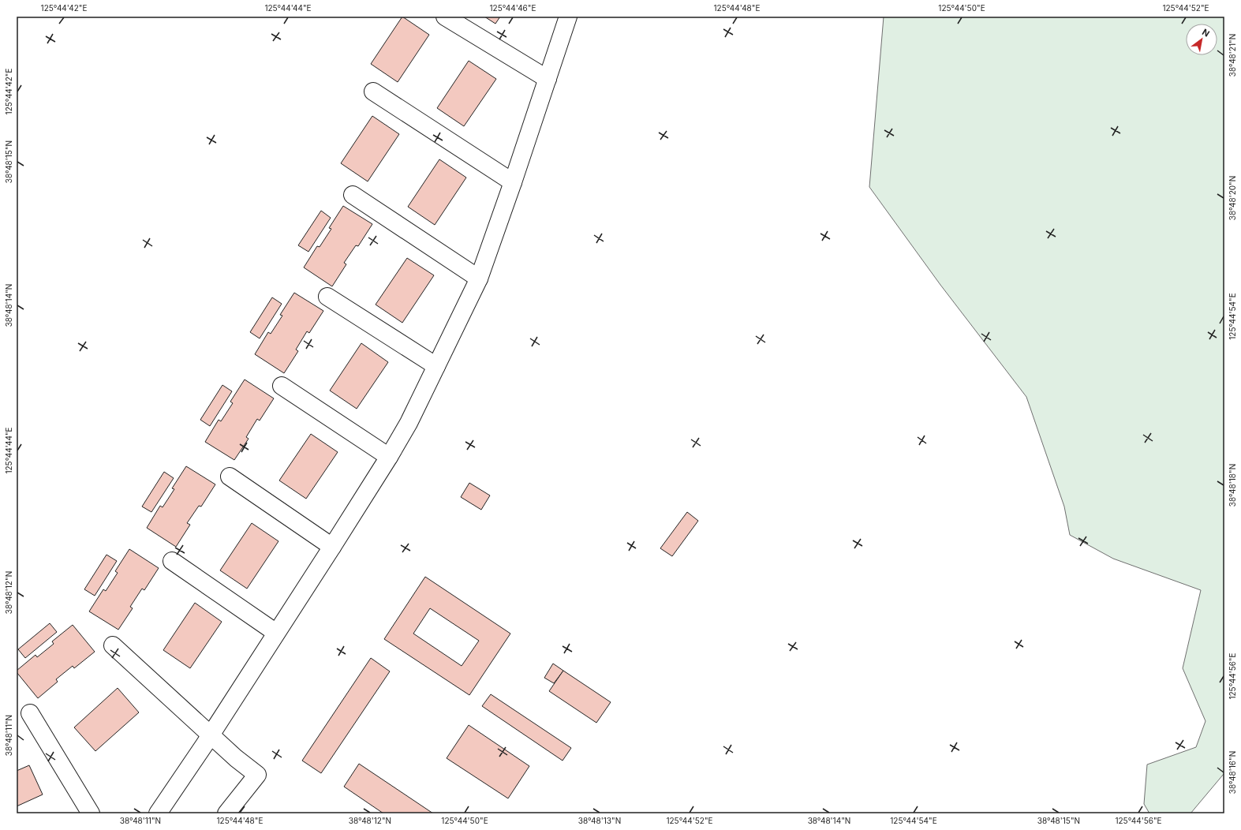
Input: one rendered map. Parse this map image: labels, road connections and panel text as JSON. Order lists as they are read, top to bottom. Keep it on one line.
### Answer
{"north":"top right","coordinates":["125°44'42\"E","125°44'44\"E","125°44'46\"E","125°44'48\"E","125°44'50\"E","125°44'52\"E","38°48'21\"N","38°48'15\"N","38°48'20\"N","38°48'14\"N","125°44'54\"E","38°48'18\"N","38°48'12\"N","125°44'56\"E","38°48'11\"N","38°48'16\"N","38°48'13\"N"]}
